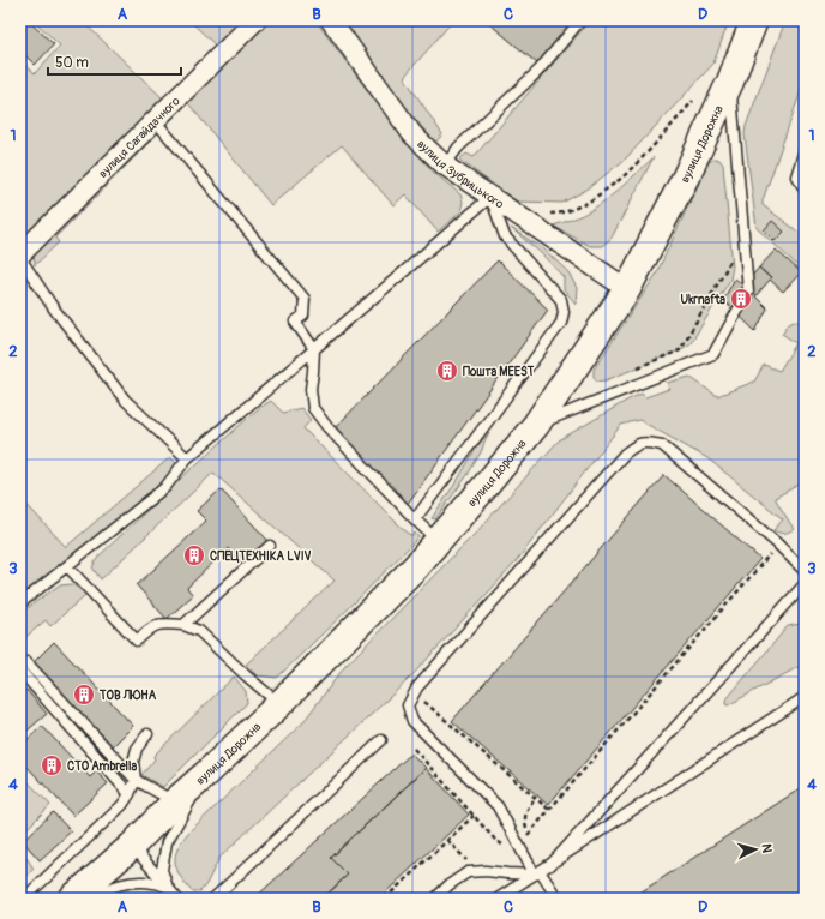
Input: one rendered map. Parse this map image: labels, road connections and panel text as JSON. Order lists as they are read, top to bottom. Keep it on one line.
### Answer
{"streets":{"main road":["вулиця Дорожна"],"street":["вулиця Сагайдачного","вулиця Зубрицького"]},"crossings":[["вулиця Дорожна","вулиця Зубрицького"]],"places":{"building":["Ukrnafta","Пошта MEEST","СПЕЦТЕХНІКА LVIV","ТОВ ЛЮНА","СТО Ambrella"]},"scale_bar":"50 m","north":"right","grid":{"columns":["A","B","C","D"],"rows":["1","2","3","4"]}}
